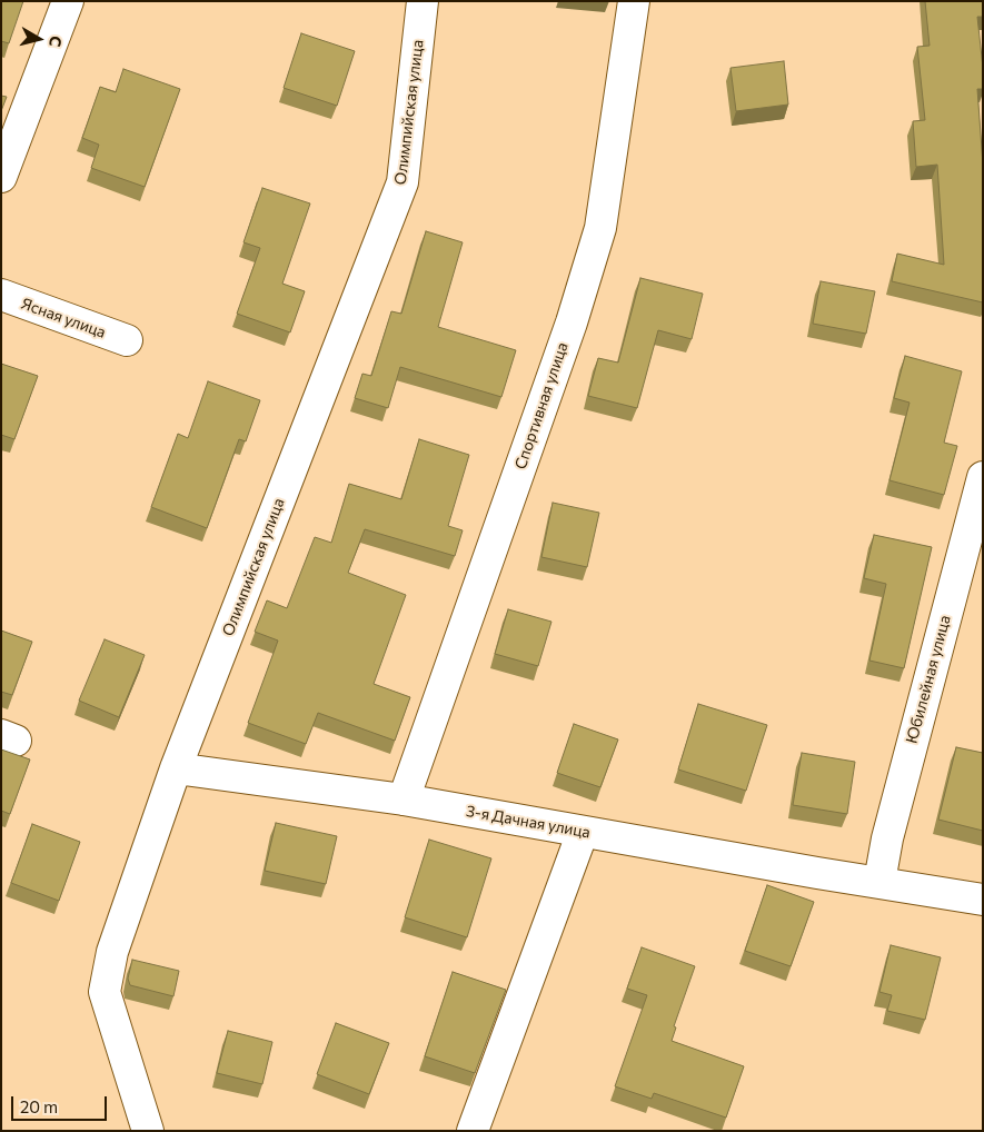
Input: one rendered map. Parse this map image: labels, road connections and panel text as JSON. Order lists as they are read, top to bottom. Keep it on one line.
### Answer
{"streets":{"street":["Олимпийская улица","Ясная улица","Спортивная улица","Юбилейная улица","3-я Дачная улица"]},"crossings":[["Олимпийская улица","3-я Дачная улица"],["Спортивная улица","3-я Дачная улица"],["Юбилейная улица","3-я Дачная улица"]],"scale_bar":"20 m","north":"right"}
